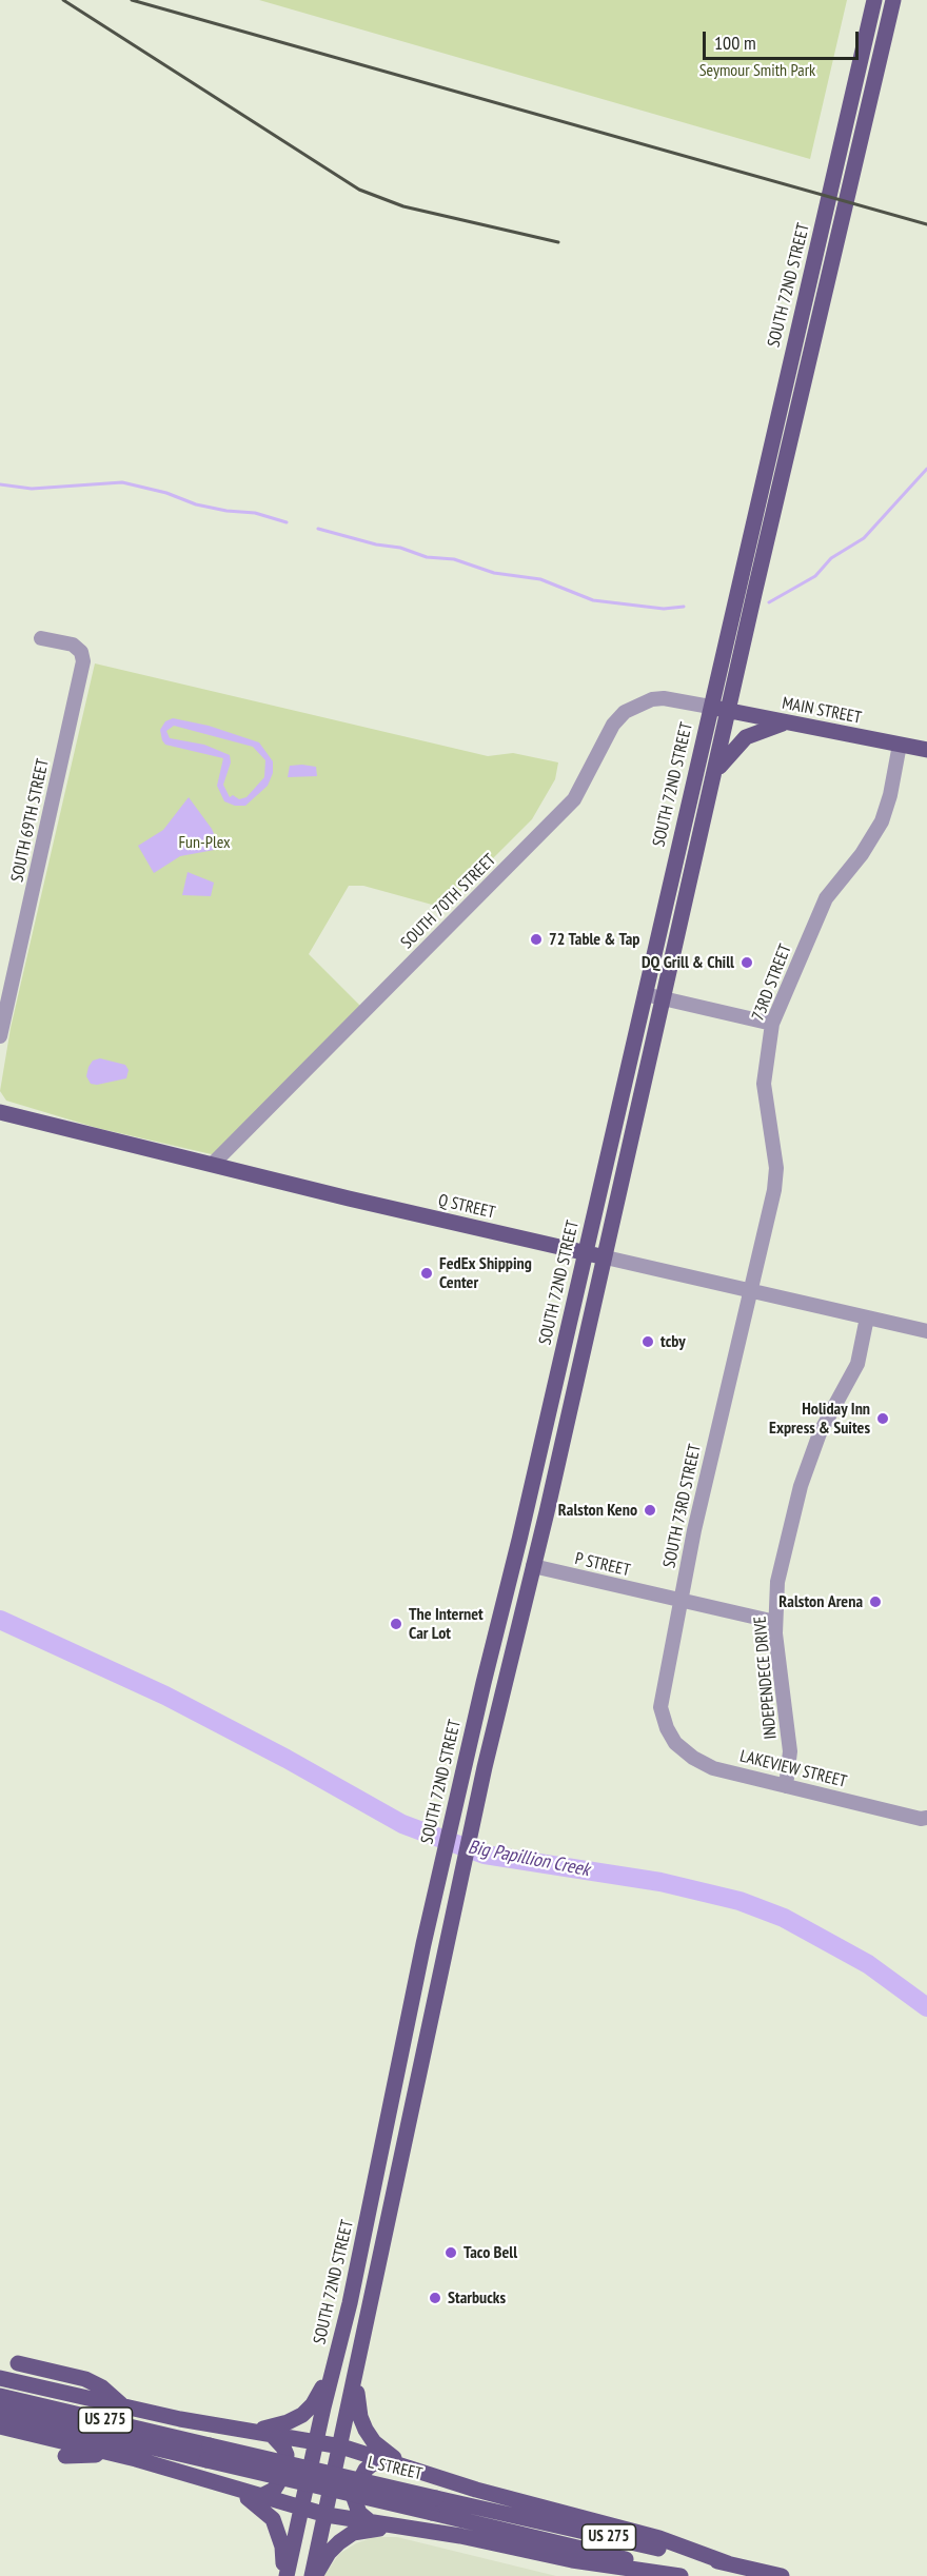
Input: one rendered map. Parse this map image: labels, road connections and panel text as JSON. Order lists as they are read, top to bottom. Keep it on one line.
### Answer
{"streets":{"main road":["SOUTH 72ND STREET","MAIN STREET","Q STREET","US 275","L STREET"],"street":["SOUTH 69TH STREET","SOUTH 70TH STREET","73RD STREET","SOUTH 73RD STREET","P STREET","INDEPENDECE DRIVE","LAKEVIEW STREET"]},"crossings":[["SOUTH 72ND STREET","MAIN STREET"],["SOUTH 72ND STREET","SOUTH 70TH STREET"],["SOUTH 72ND STREET","Q STREET"],["MAIN STREET","SOUTH 70TH STREET"],["MAIN STREET","73RD STREET"],["SOUTH 70TH STREET","Q STREET"],["73RD STREET","Q STREET"],["73RD STREET","SOUTH 73RD STREET"],["Q STREET","SOUTH 73RD STREET"],["Q STREET","INDEPENDECE DRIVE"],["SOUTH 73RD STREET","P STREET"],["SOUTH 73RD STREET","LAKEVIEW STREET"],["P STREET","INDEPENDECE DRIVE"],["INDEPENDECE DRIVE","LAKEVIEW STREET"]],"water":["Big Papillion Creek"],"parks":["Seymour Smith Park","Fun-Plex"],"places":["72 Table & Tap","DQ Grill & Chill","FedEx Shipping Center","tcby","Holiday Inn Express & Suites","Ralston Keno","Ralston Arena","The Internet Car Lot","Taco Bell","Starbucks"],"scale_bar":"100 m"}
